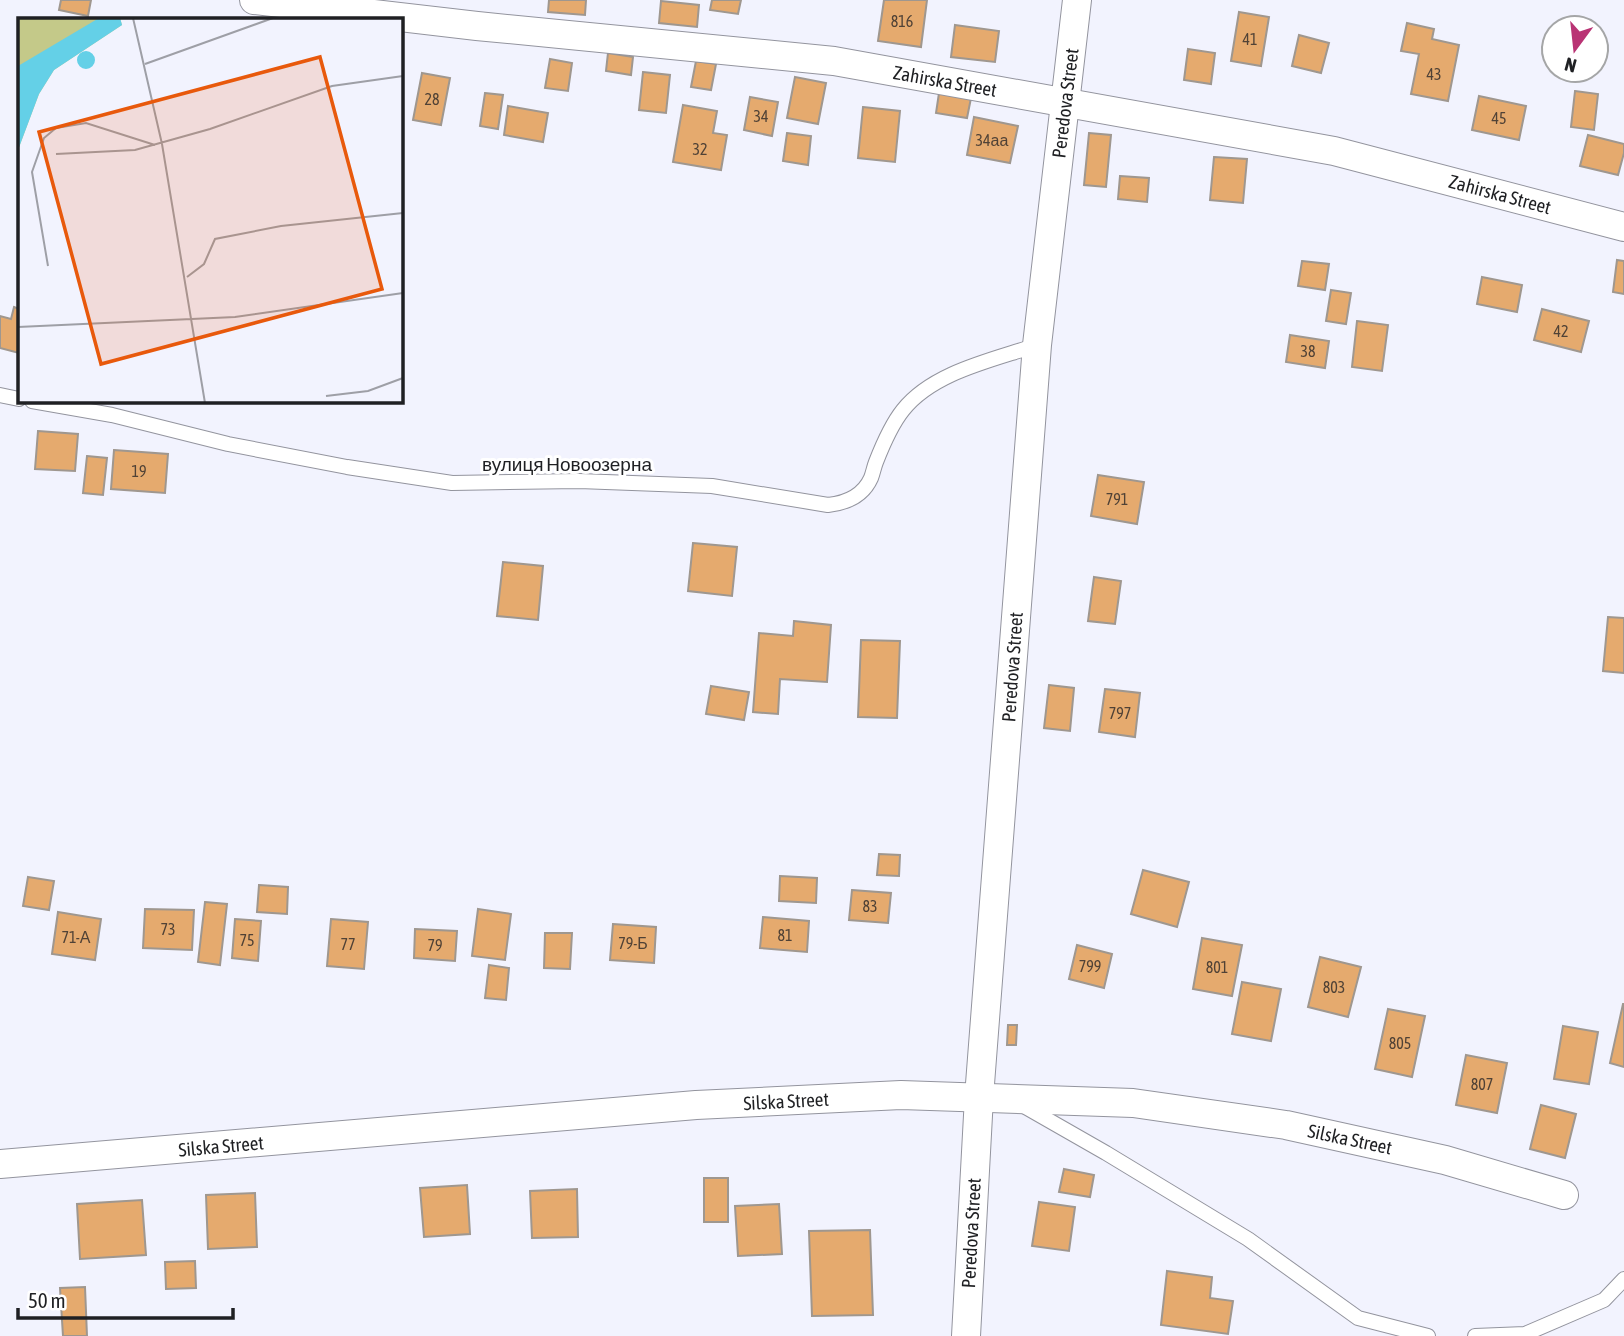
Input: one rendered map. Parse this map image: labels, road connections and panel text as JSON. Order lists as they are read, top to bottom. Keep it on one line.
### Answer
{"streets":{"street":["Zahirska Street","Peredova Street","Silska Street"],"lane":["вулиця Новоозерна"]},"crossings":[["Zahirska Street","Peredova Street"],["Peredova Street","вулиця Новоозерна"],["Peredova Street","Silska Street"]],"house_numbers":["816","41","43","28","34","45","34аа","32","42","38","19","791","797","83","73","81","71-А","75","79-Б","77","79","799","801","803","805","807"],"scale_bar":"50 m","north":"bottom"}
